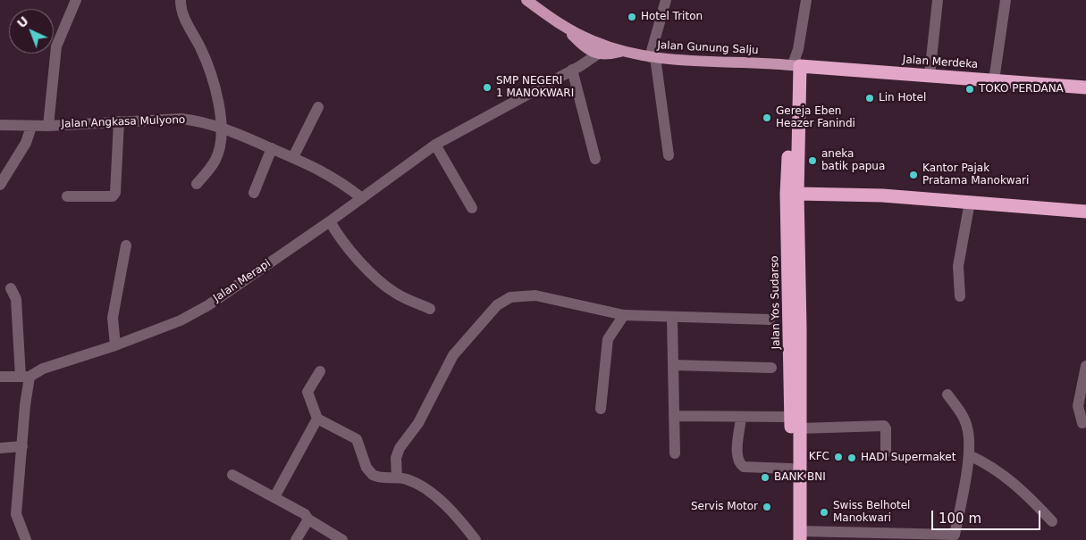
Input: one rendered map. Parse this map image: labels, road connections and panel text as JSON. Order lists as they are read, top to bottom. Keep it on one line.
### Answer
{"streets":{"highway":["Jalan Merdeka","Jalan Yos Sudarso"],"main road":["Jalan Gunung Salju"],"street":["Jalan Angkasa Mulyono","Jalan Merapi"]},"crossings":[["Jalan Gunung Salju","Jalan Merdeka"],["Jalan Gunung Salju","Jalan Merapi"],["Jalan Gunung Salju","Jalan Yos Sudarso"],["Jalan Merdeka","Jalan Yos Sudarso"],["Jalan Angkasa Mulyono","Jalan Merapi"]],"places":["Hotel Triton","SMP NEGERI 1 MANOKWARI","TOKO PERDANA","Lin Hotel","Gereja Eben Heazer Fanindi","aneka batik papua","Kantor Pajak Pratama Manokwari","KFC","HADI Supermaket","BANK BNI","Servis Motor","Swiss Belhotel Manokwari"],"scale_bar":"100 m","north":"top left"}
